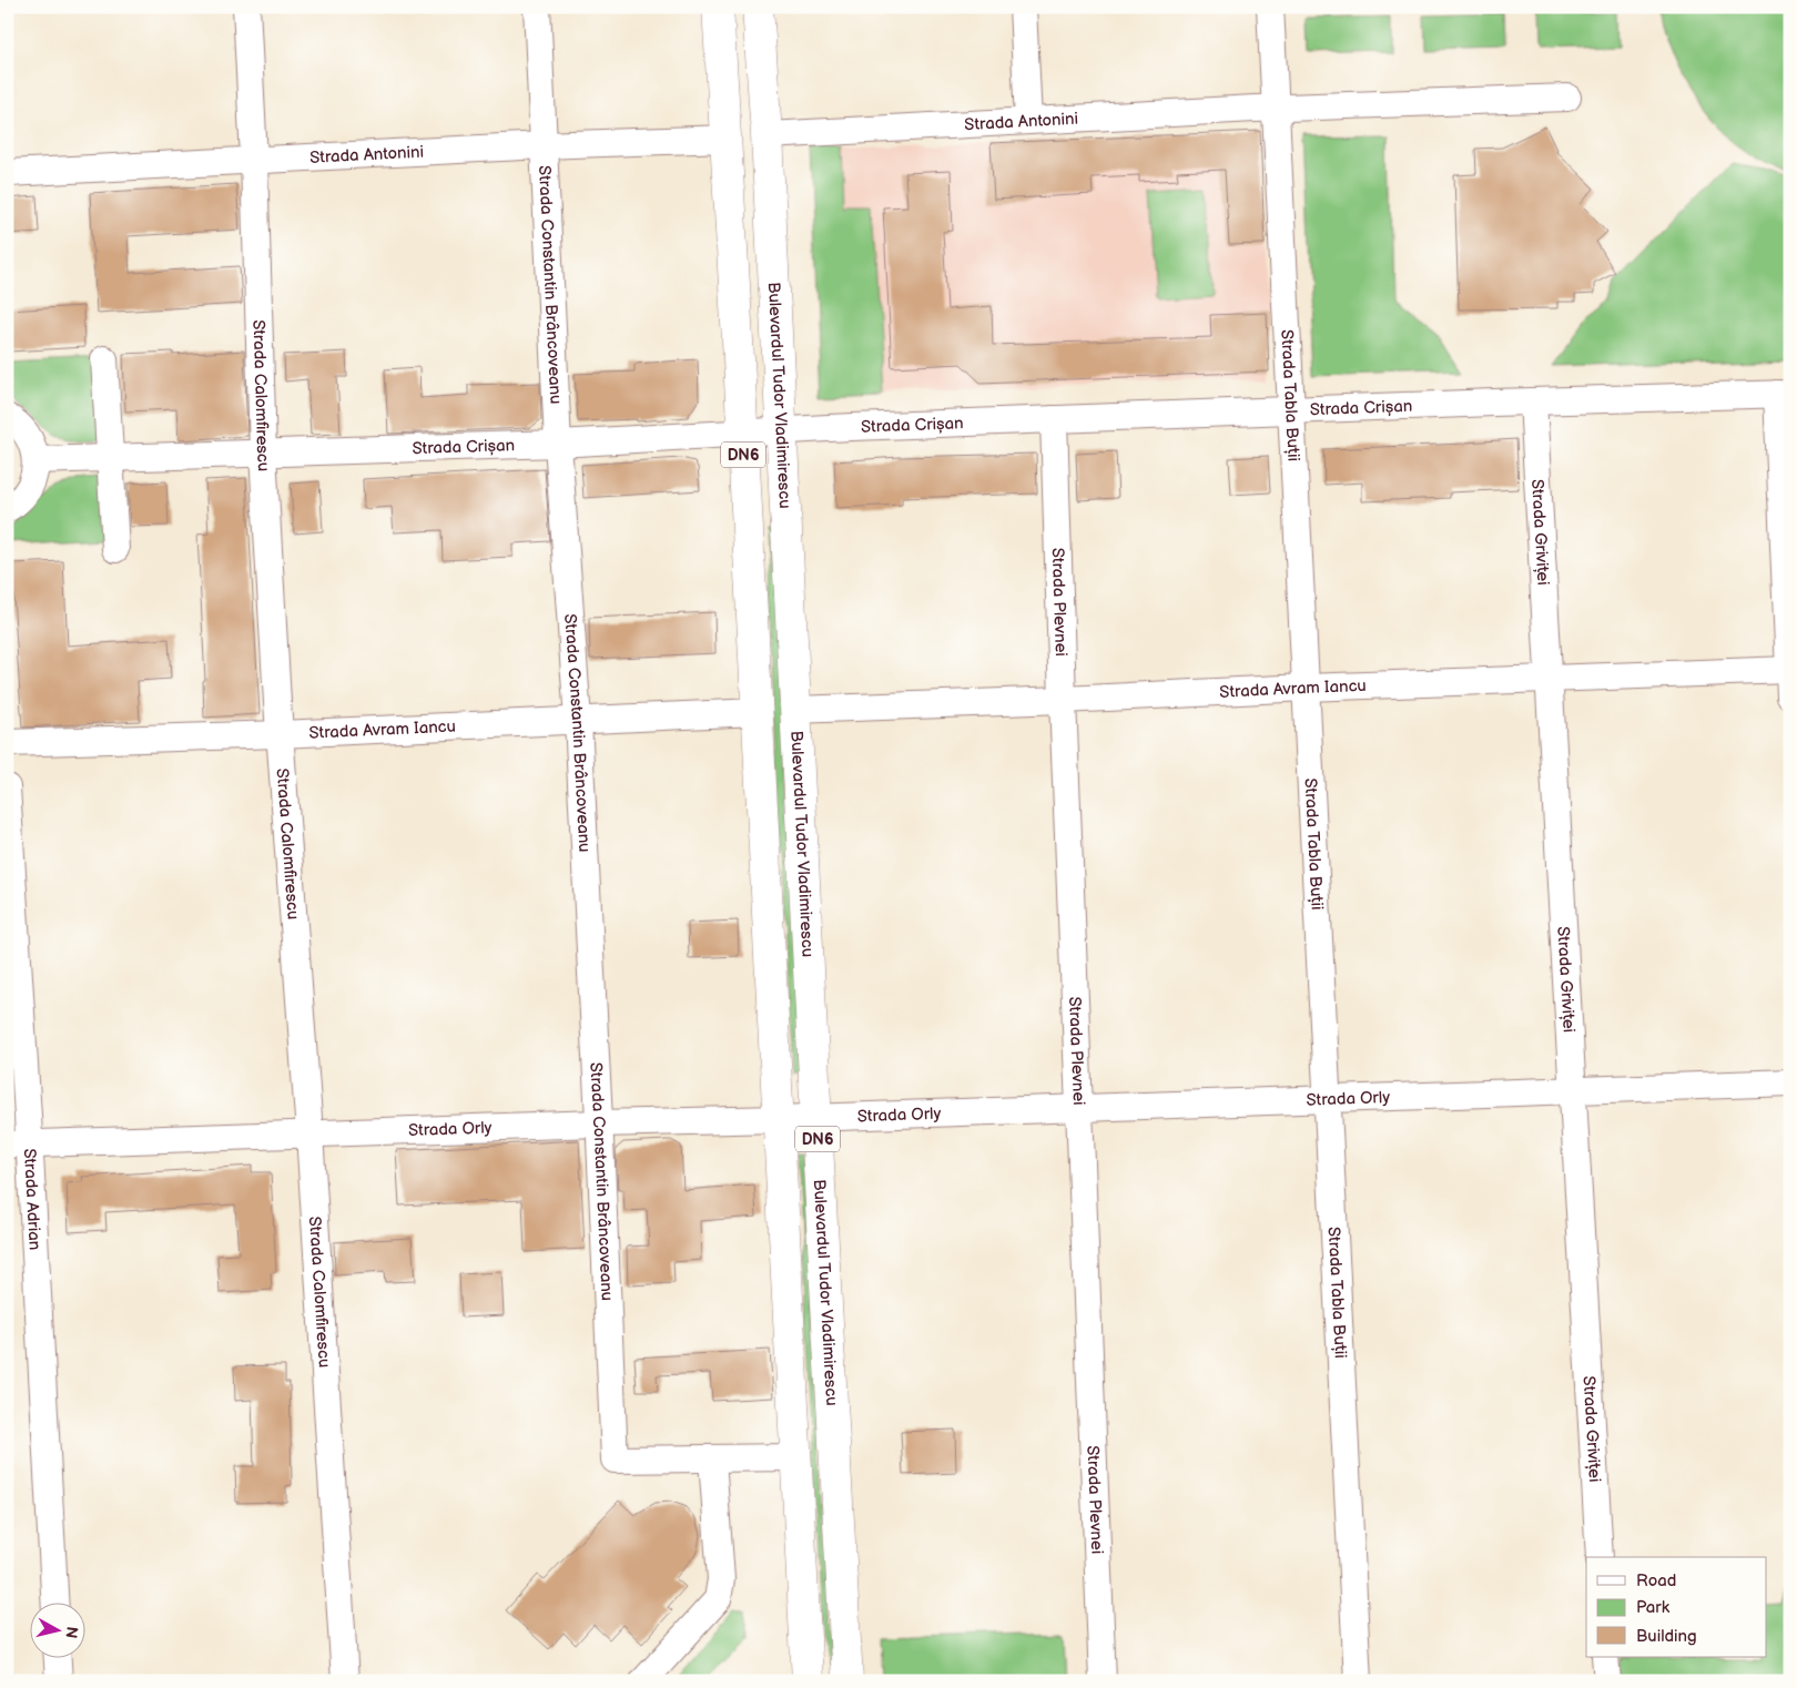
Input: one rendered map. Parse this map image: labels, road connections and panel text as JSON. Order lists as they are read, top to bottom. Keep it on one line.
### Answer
{"streets":{"main road":["Bulevardul Tudor Vladimirescu","DN6"],"street":["Strada Antonini","Strada Constantin Brâncoveanu","Strada Calomfirescu","Strada Tabla Buții","Strada Crișan","Strada Griviței","Strada Plevnei","Strada Avram Iancu","Strada Orly","Strada Adrian"]},"crossings":[["Strada Antonini","Strada Constantin Brâncoveanu"],["Strada Antonini","Strada Calomfirescu"],["Strada Antonini","Bulevardul Tudor Vladimirescu"],["Strada Antonini","Strada Tabla Buții"],["Strada Antonini","DN6"],["Strada Constantin Brâncoveanu","Strada Crișan"],["Strada Constantin Brâncoveanu","Strada Avram Iancu"],["Strada Constantin Brâncoveanu","Strada Orly"],["Strada Calomfirescu","Strada Crișan"],["Strada Calomfirescu","Strada Avram Iancu"],["Strada Calomfirescu","Strada Orly"],["Bulevardul Tudor Vladimirescu","Strada Crișan"],["Bulevardul Tudor Vladimirescu","Strada Avram Iancu"],["Bulevardul Tudor Vladimirescu","Strada Orly"],["Strada Tabla Buții","Strada Crișan"],["Strada Tabla Buții","Strada Avram Iancu"],["Strada Tabla Buții","Strada Orly"],["Strada Crișan","DN6"],["Strada Crișan","Strada Griviței"],["Strada Crișan","Strada Plevnei"],["DN6","Strada Avram Iancu"],["DN6","Strada Orly"],["Strada Griviței","Strada Avram Iancu"],["Strada Griviței","Strada Orly"],["Strada Plevnei","Strada Avram Iancu"],["Strada Plevnei","Strada Orly"],["Strada Orly","Strada Adrian"]],"legend":["Road","Park","Building"],"north":"right"}
